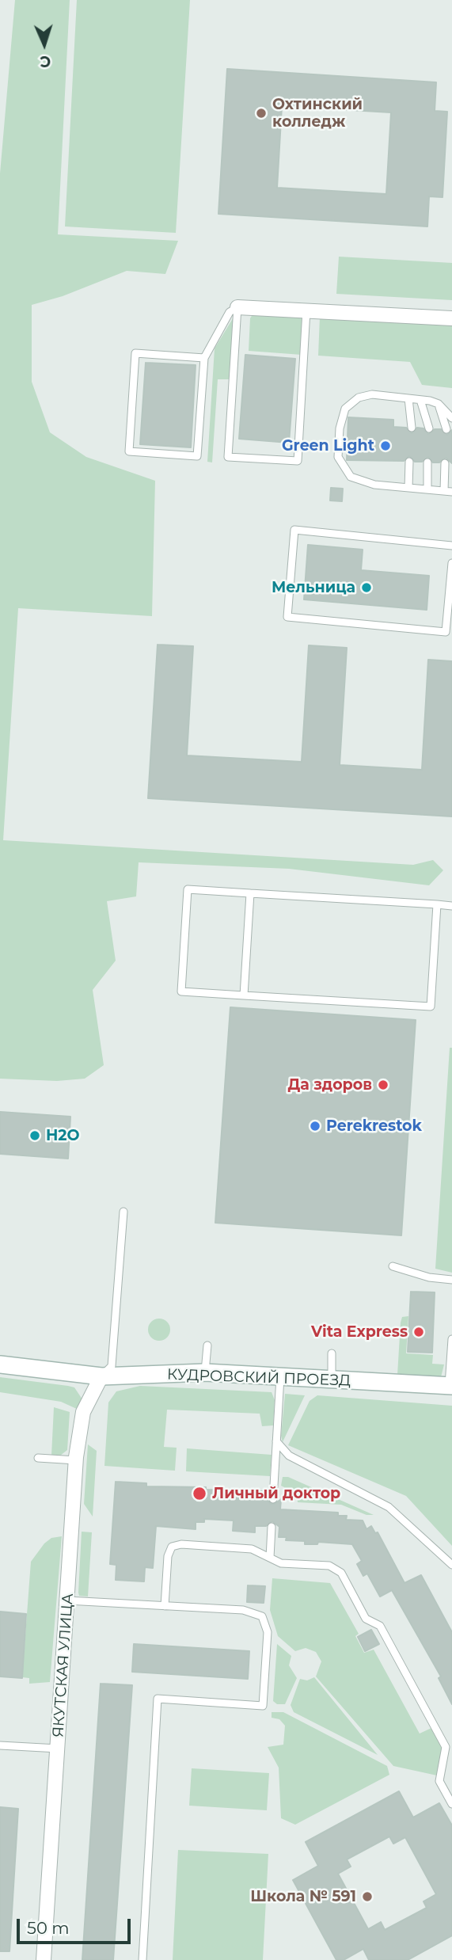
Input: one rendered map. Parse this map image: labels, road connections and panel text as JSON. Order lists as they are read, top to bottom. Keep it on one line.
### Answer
{"streets":{"street":["КУДРОВСКИЙ ПРОЕЗД","ЯКУТСКАЯ УЛИЦА"]},"crossings":[["КУДРОВСКИЙ ПРОЕЗД","ЯКУТСКАЯ УЛИЦА"]],"places":["Охтинский колледж","Green Light","Мельница","Да здоров","Perekrestok","H2O","Vita Express","Личный доктор","Школа № 591"],"scale_bar":"50 m","north":"bottom"}
